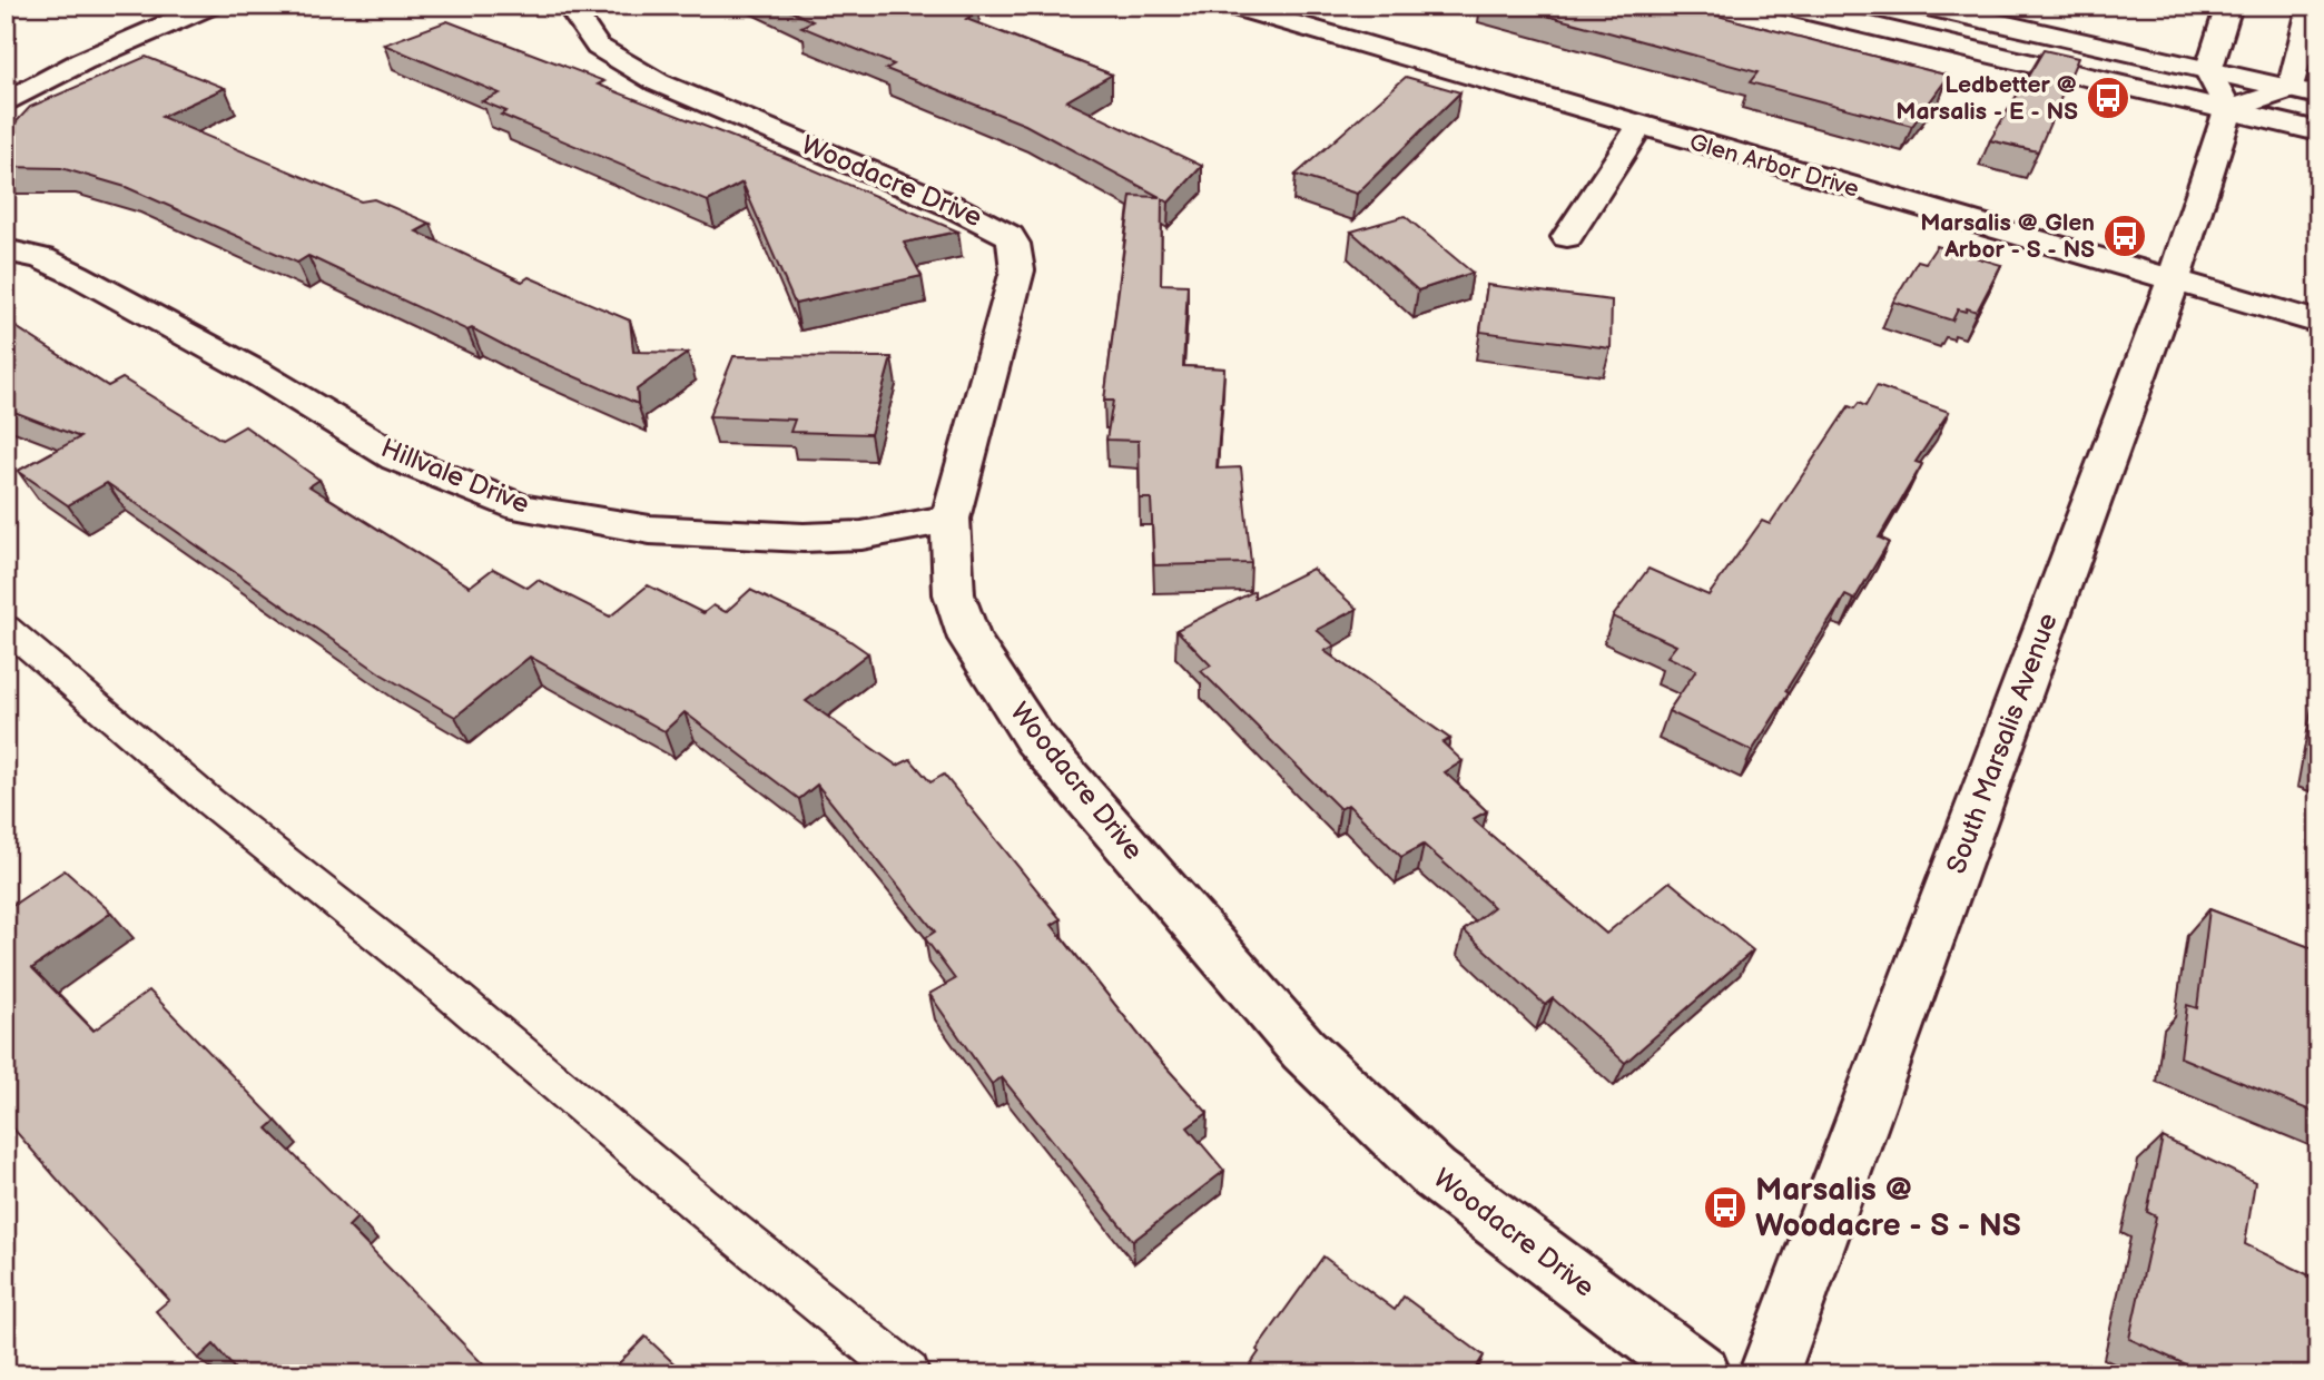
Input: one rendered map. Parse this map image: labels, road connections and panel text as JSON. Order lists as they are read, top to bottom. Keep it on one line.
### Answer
{"streets":{"street":["Glen Arbor Drive","Woodacre Drive","Hillvale Drive","South Marsalis Avenue"]},"crossings":[["Glen Arbor Drive","South Marsalis Avenue"],["Woodacre Drive","Hillvale Drive"]],"places":{"bus stop":["Ledbetter @ Marsalis - E - NS","Marsalis @ Glen Arbor - S - NS","Marsalis @ Woodacre - S - NS"]}}
